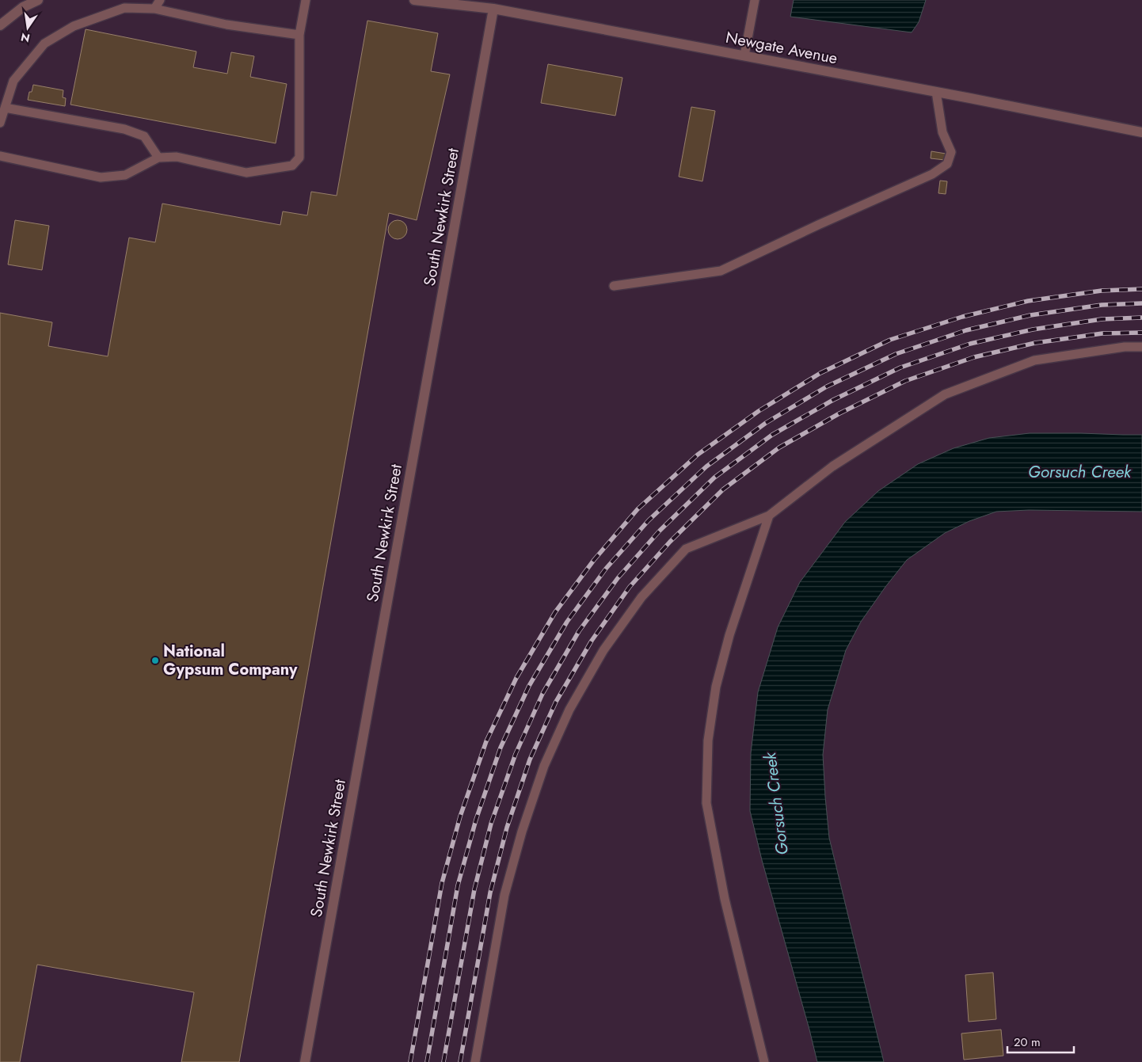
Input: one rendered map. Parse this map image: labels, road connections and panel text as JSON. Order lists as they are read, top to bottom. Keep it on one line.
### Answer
{"streets":{"street":["Newgate Avenue","South Newkirk Street"]},"crossings":[["Newgate Avenue","South Newkirk Street"]],"water":["Gorsuch Creek"],"places":["National Gypsum Company"],"scale_bar":"20 m","north":"bottom"}
